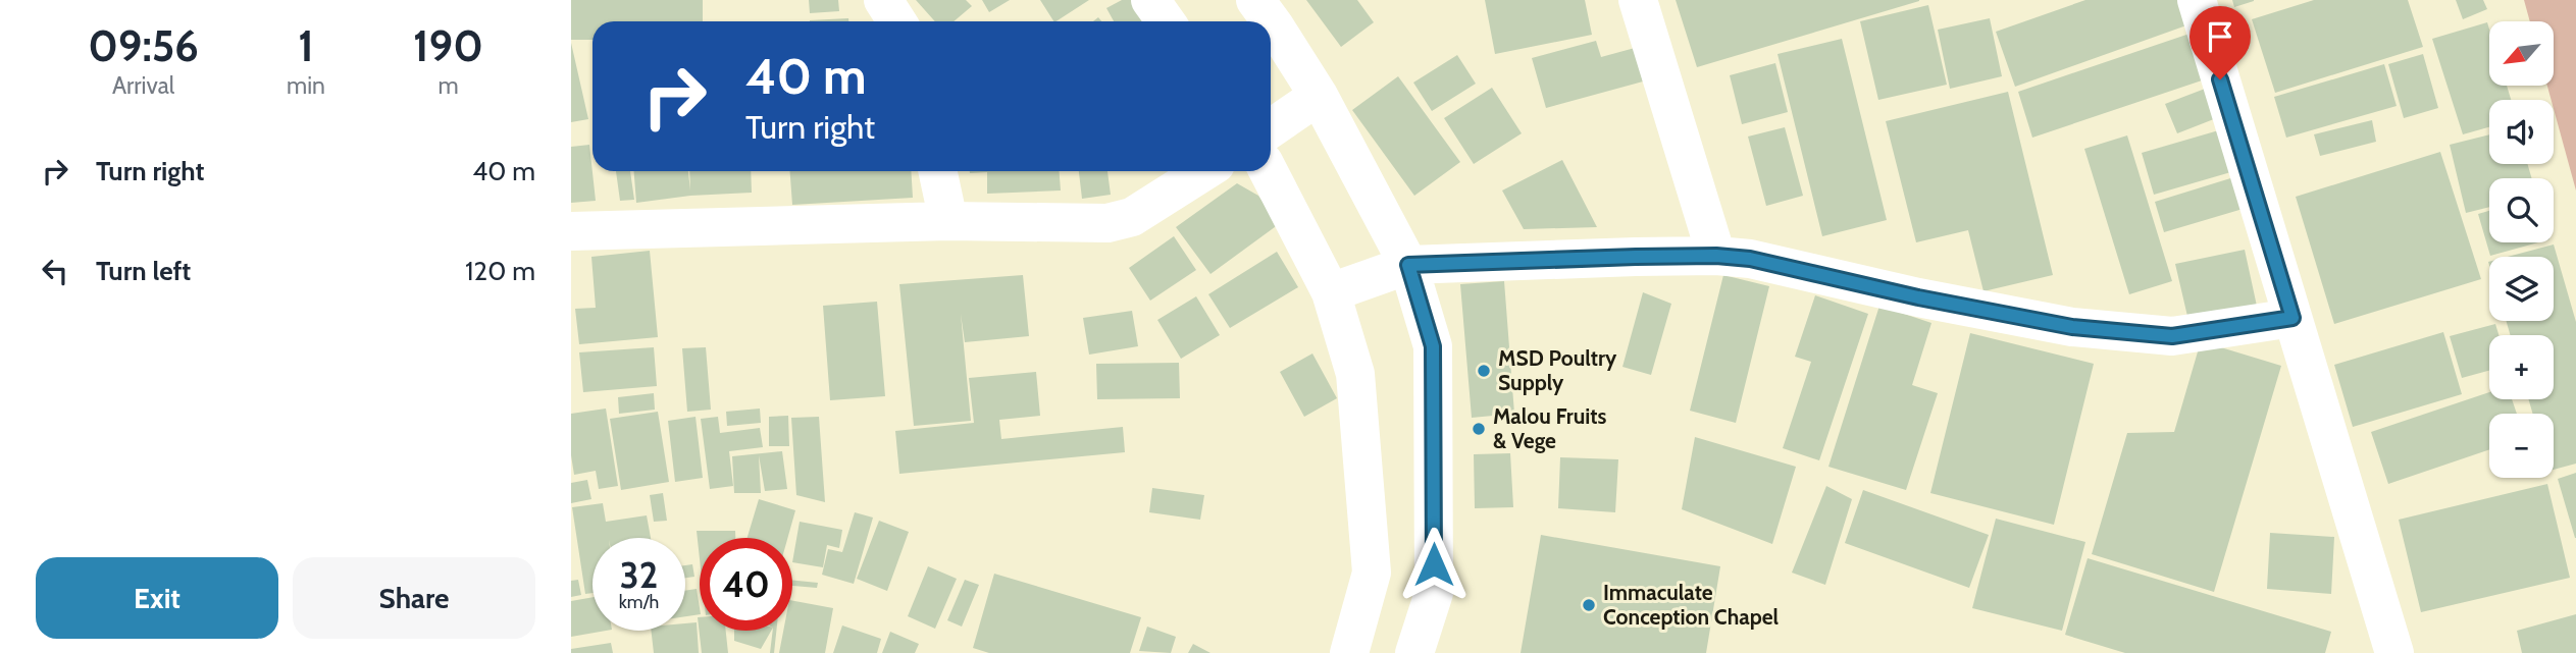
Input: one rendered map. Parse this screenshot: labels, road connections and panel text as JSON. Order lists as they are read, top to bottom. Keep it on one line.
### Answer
{"places":["MSD Poultry Supply","Malou Fruits & Vege","Immaculate Conception Chapel"],"north":"bottom left","page":{"eta":["09:56","Arrival","1","min","190","m"],"map_buttons":["+","−"],"turn":["40 m","Turn right"],"list":[{"name":"Turn right","value":"40 m"},{"name":"Turn left","value":"120 m"}],"speed":"32 km/h","limit":"40","buttons":["Exit","Share"]}}
